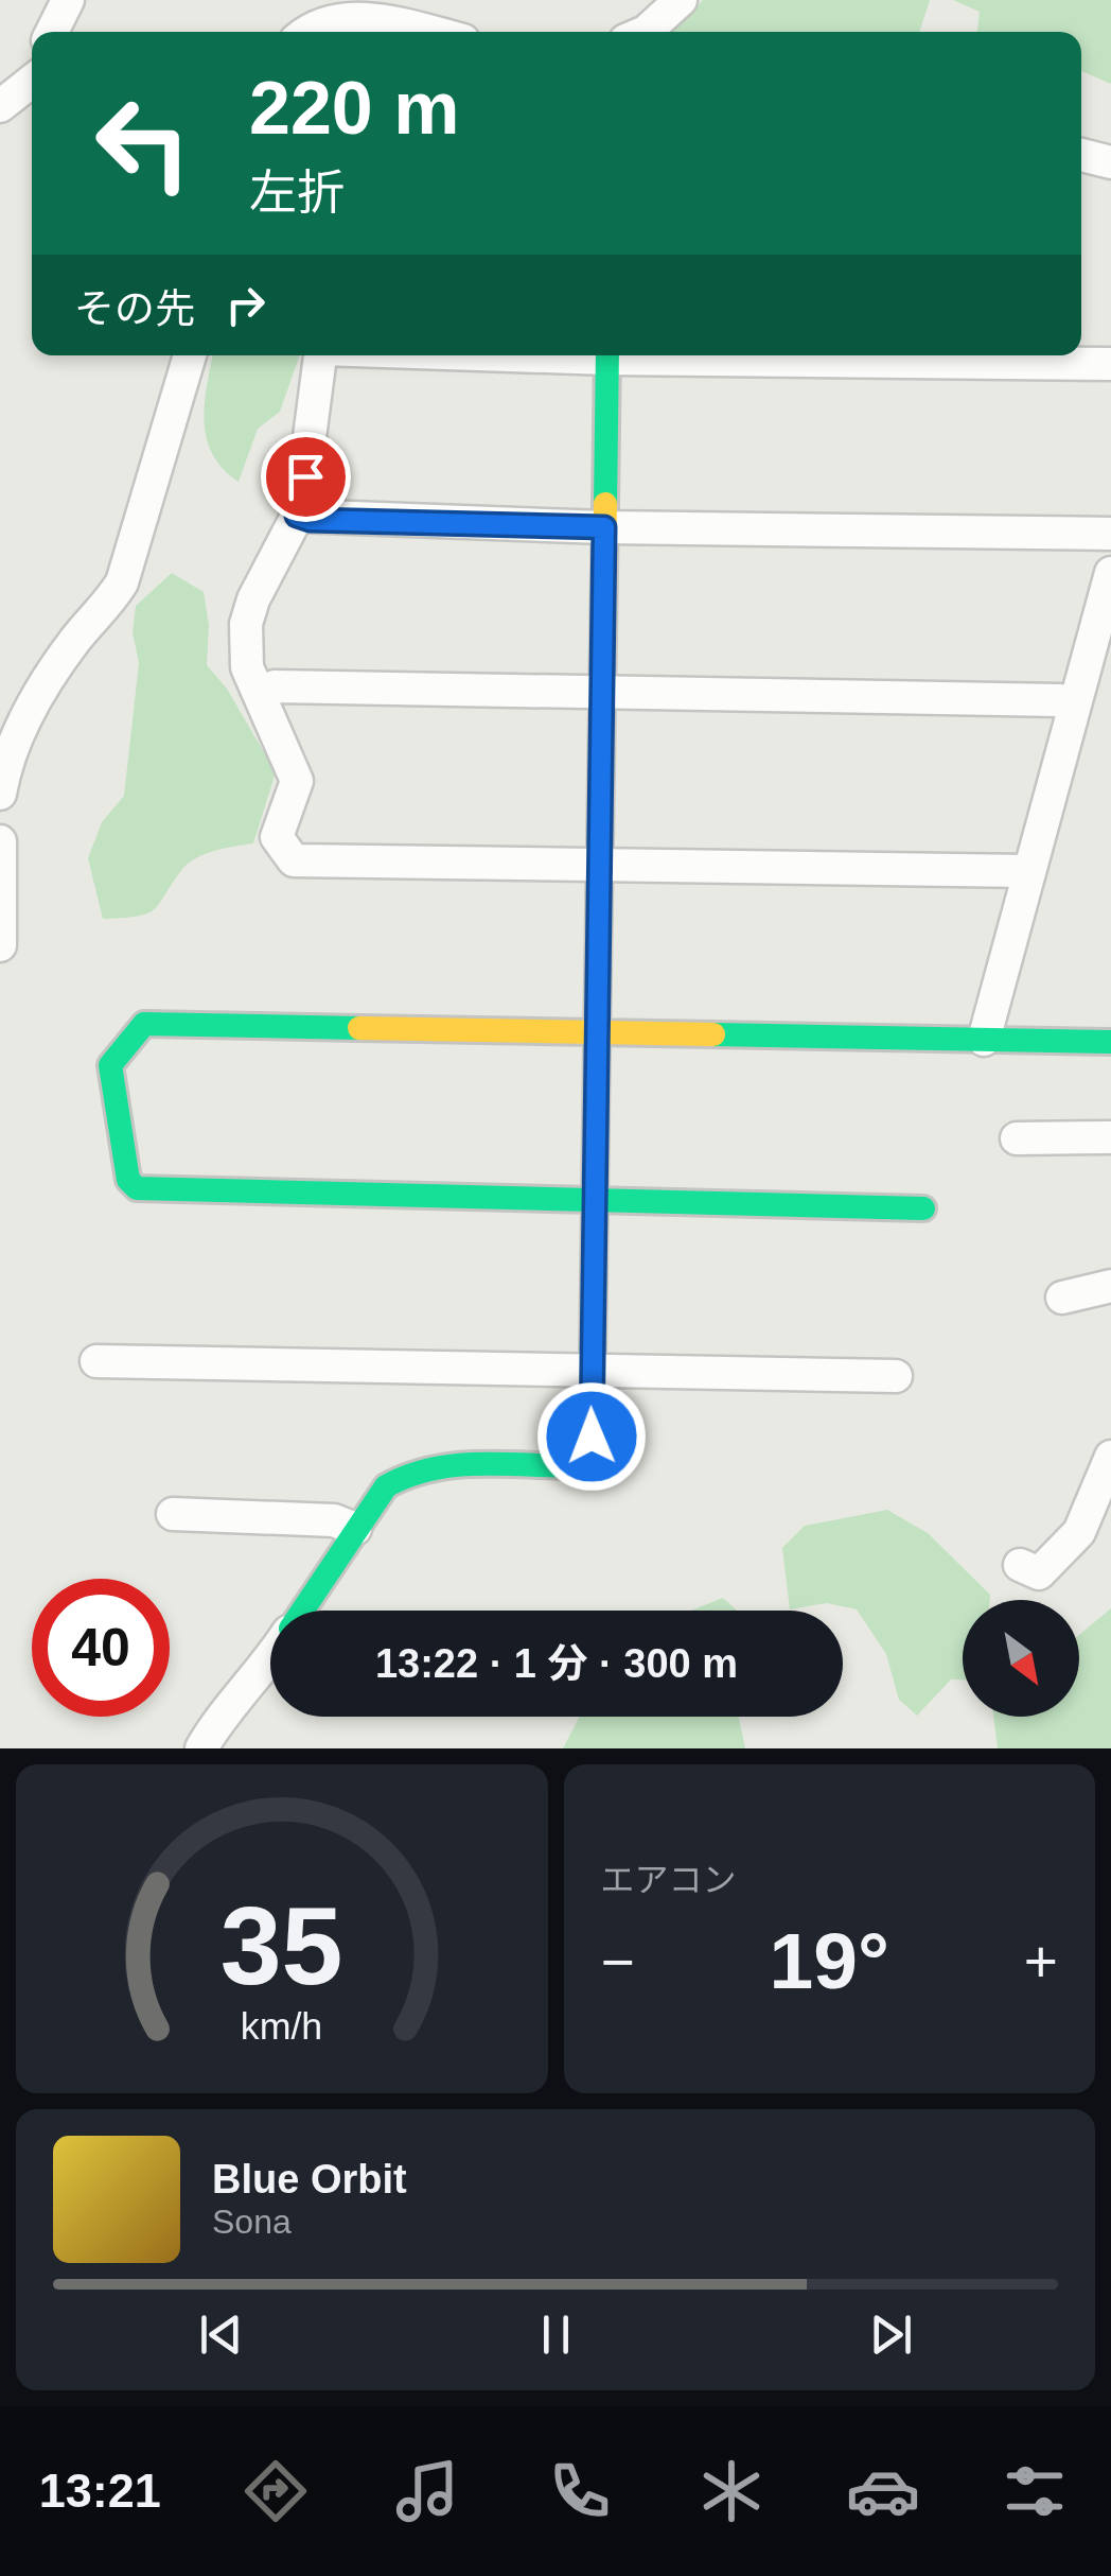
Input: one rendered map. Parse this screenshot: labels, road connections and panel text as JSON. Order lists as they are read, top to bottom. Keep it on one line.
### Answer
{"north":"bottom right","page":{"turn":["220 m","左折"],"then":"その先","limit":"40","trip":"13:22 · 1 分 · 300 m","tile":"エアコン","heat":["−","19°","+"],"song":["Blue Orbit","Sona"],"tabs":"13:21","gauge":["35","km/h"]}}
